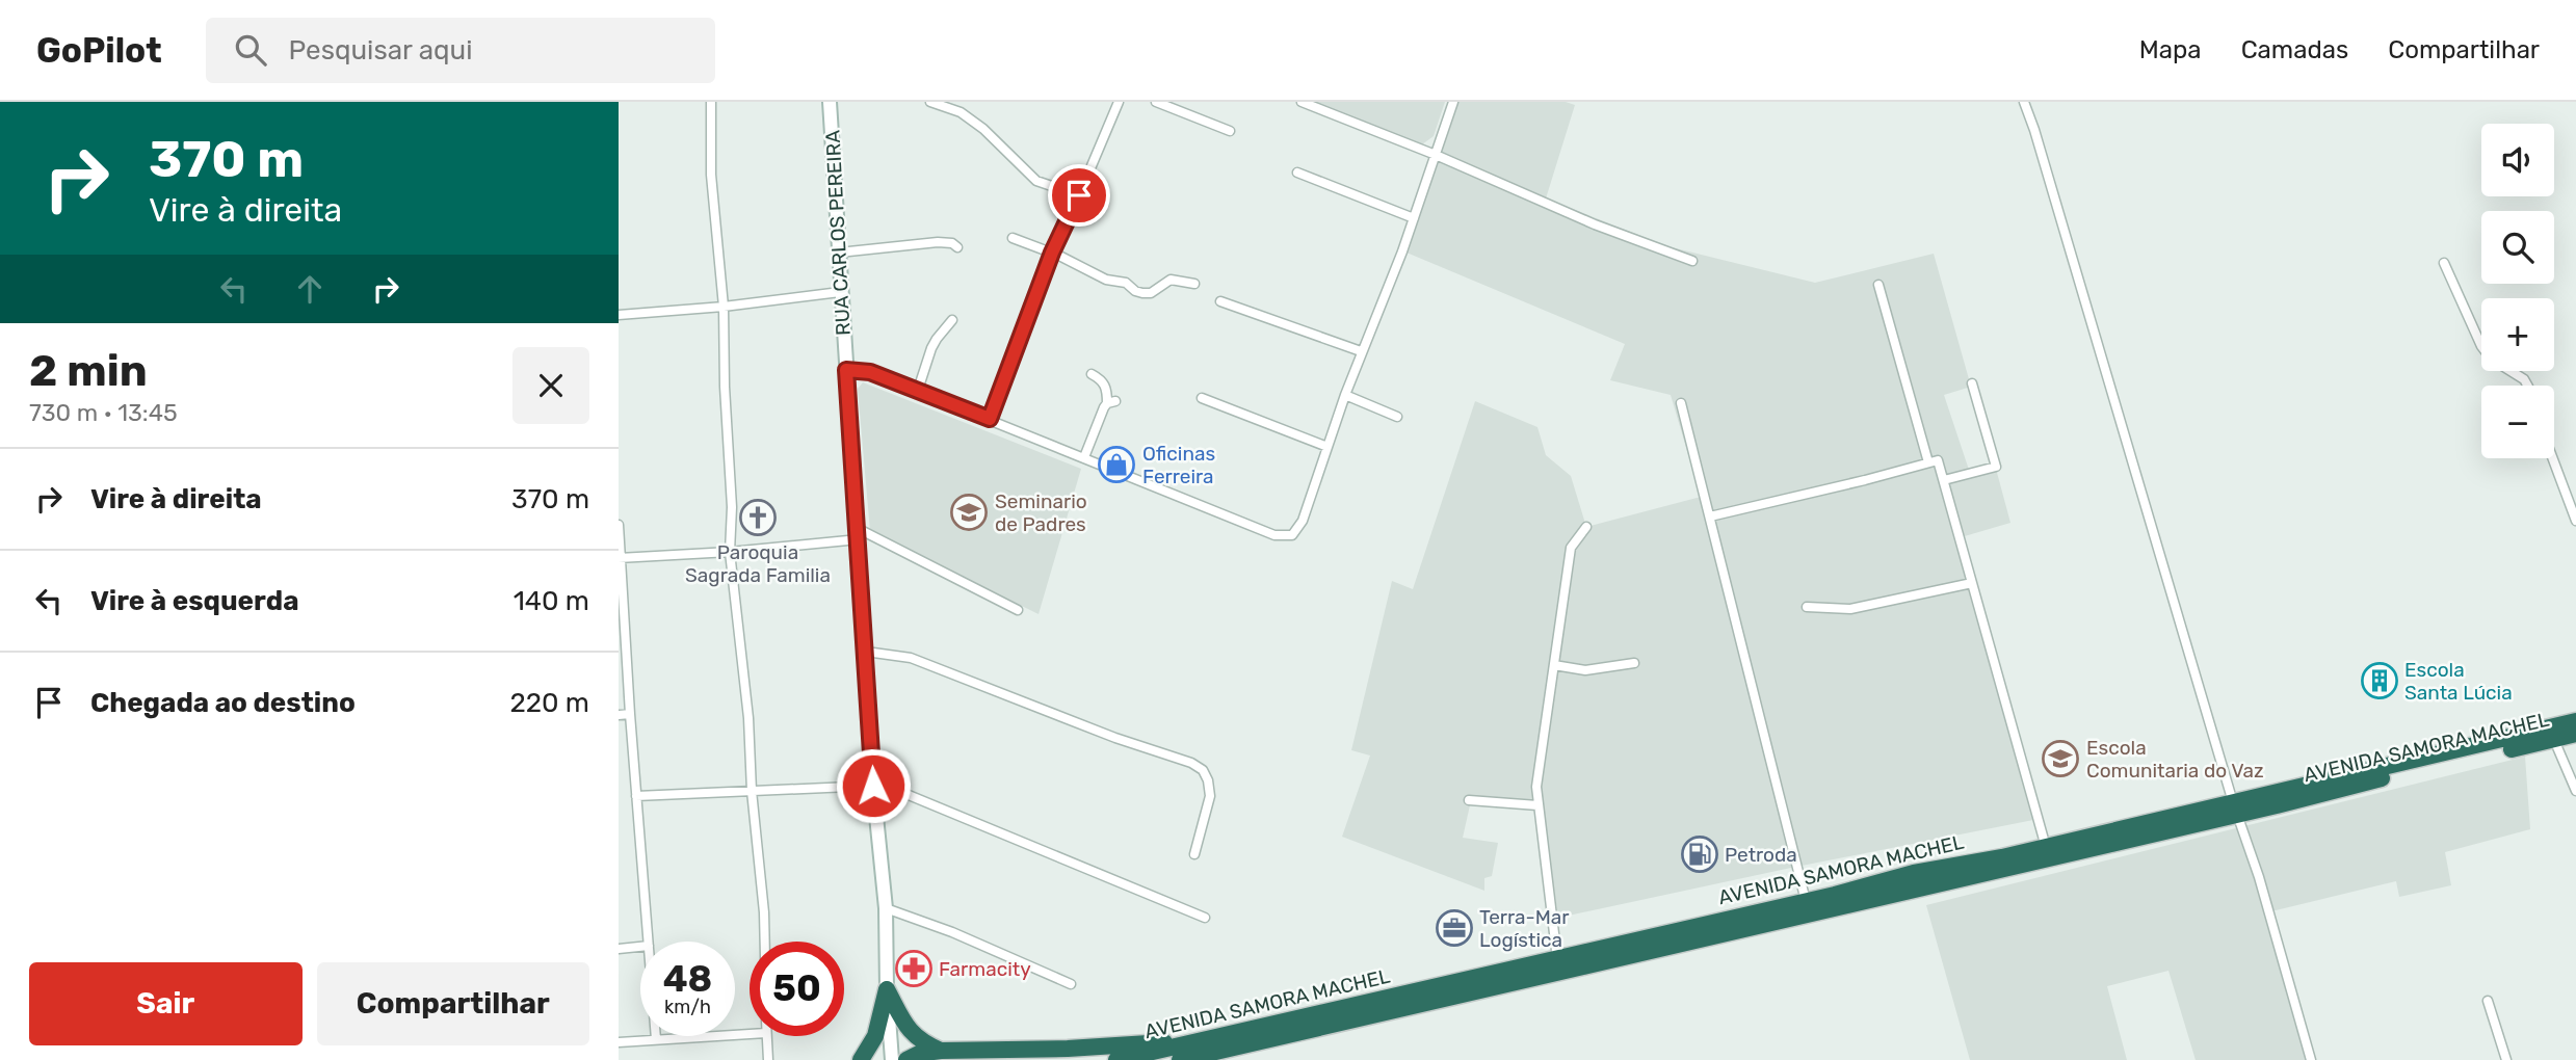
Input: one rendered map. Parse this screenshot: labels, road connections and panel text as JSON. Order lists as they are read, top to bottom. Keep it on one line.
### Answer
{"streets":{"highway":["AVENIDA SAMORA MACHEL"],"main road":["RUA CARLOS PEREIRA"]},"places":{"shop":["Oficinas Ferreira"],"school or university":["Seminario de Padres","Escola Comunitaria do Vaz"],"church":["Paroquia Sagrada Familia"],"building":["Escola Santa Lúcia"],"fuel station":["Petroda"],"office":["Terra-Mar Logística"],"pharmacy":["Farmacity"]},"page":{"header":"GoPilot","search":"Pesquisar aqui","nav":["Mapa","Camadas","Compartilhar"],"turn":["370 m","Vire à direita"],"map_buttons":["+","−"],"heading":["2 min","730 m · 13:45"],"list":[{"name":"Vire à direita","value":"370 m"},{"name":"Vire à esquerda","value":"140 m"},{"name":"Chegada ao destino","value":"220 m"}],"speed":"48 km/h","limit":"50","buttons":["Sair","Compartilhar"]}}
